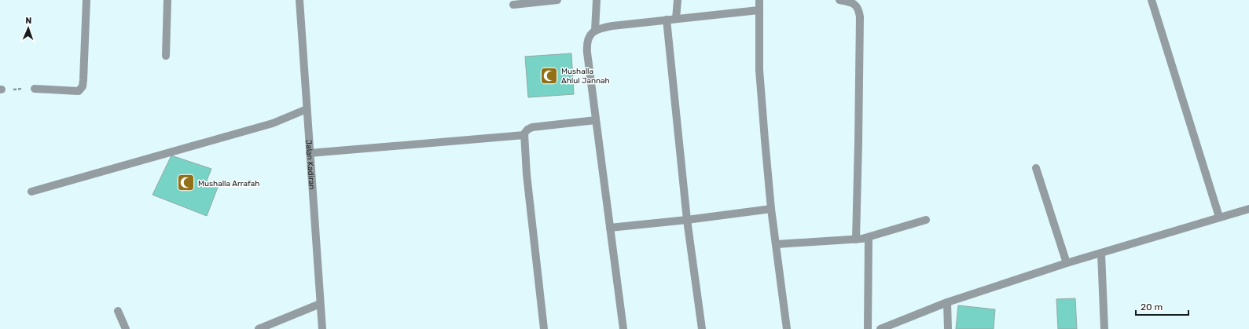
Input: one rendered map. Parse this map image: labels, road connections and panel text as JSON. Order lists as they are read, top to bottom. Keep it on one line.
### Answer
{"streets":{"street":["Jalan Kadiran"]},"places":{"mosque":["Mushalla Ahlul Jannah","Mushalla Arrafah"]},"scale_bar":"20 m","north":"top"}
